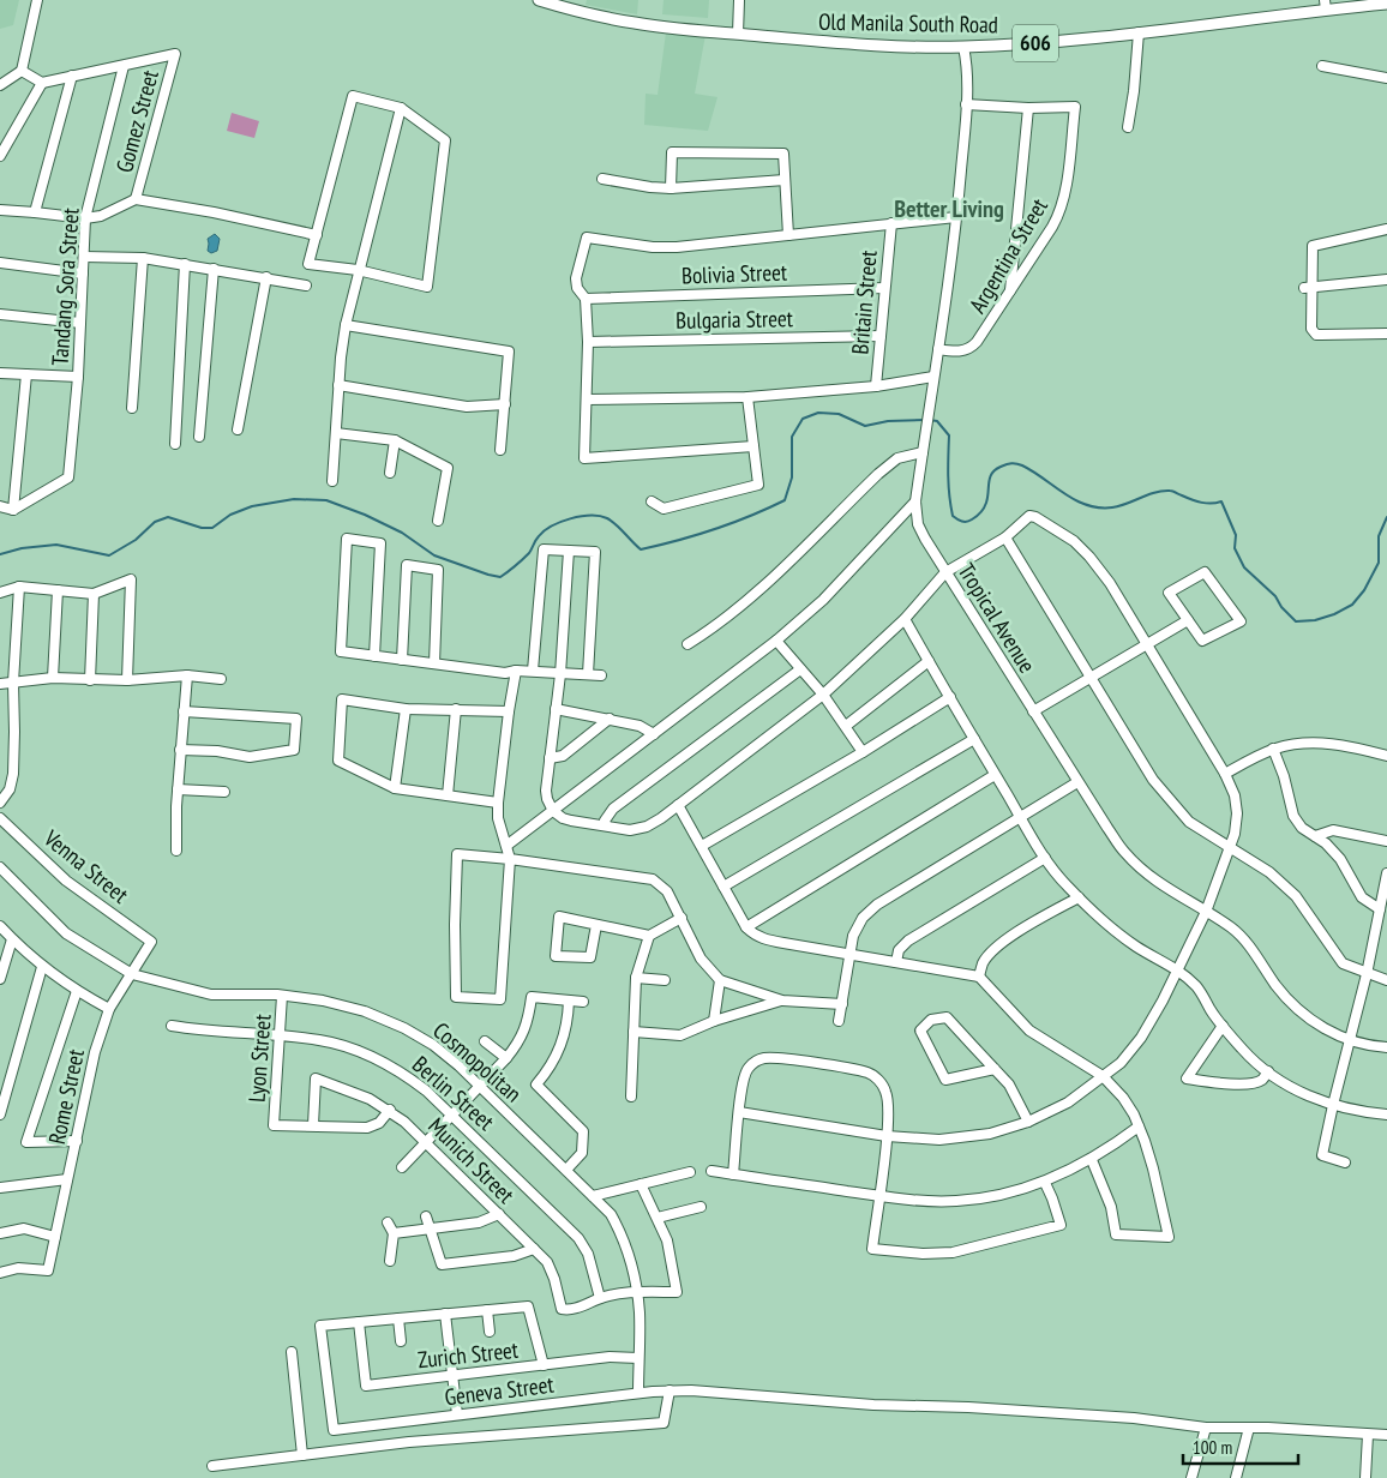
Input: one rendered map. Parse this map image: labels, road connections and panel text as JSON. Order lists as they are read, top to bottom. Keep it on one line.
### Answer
{"streets":{"main road":["Old Manila South Road","606"],"street":["Gomez Street","Argentina Street","Bolivia Street","Tandang Sora Street","Britain Street","Bulgaria Street","Tropical Avenue","Venna Street","Lyon Street","Cosmopolitan","Berlin Street","Rome Street","Munich Street","Zurich Street","Geneva Street"]},"crossings":[["Old Manila South Road","Tropical Avenue"],["Gomez Street","Tandang Sora Street"],["Argentina Street","Tropical Avenue"],["Bolivia Street","Britain Street"],["Britain Street","Bulgaria Street"],["Venna Street","Rome Street"],["Lyon Street","Cosmopolitan"],["Lyon Street","Berlin Street"],["Lyon Street","Munich Street"],["Cosmopolitan","Rome Street"],["Cosmopolitan","Zurich Street"],["Cosmopolitan","Geneva Street"],["Berlin Street","Munich Street"],["Zurich Street","Geneva Street"]],"districts":["Better Living"],"scale_bar":"100 m"}
